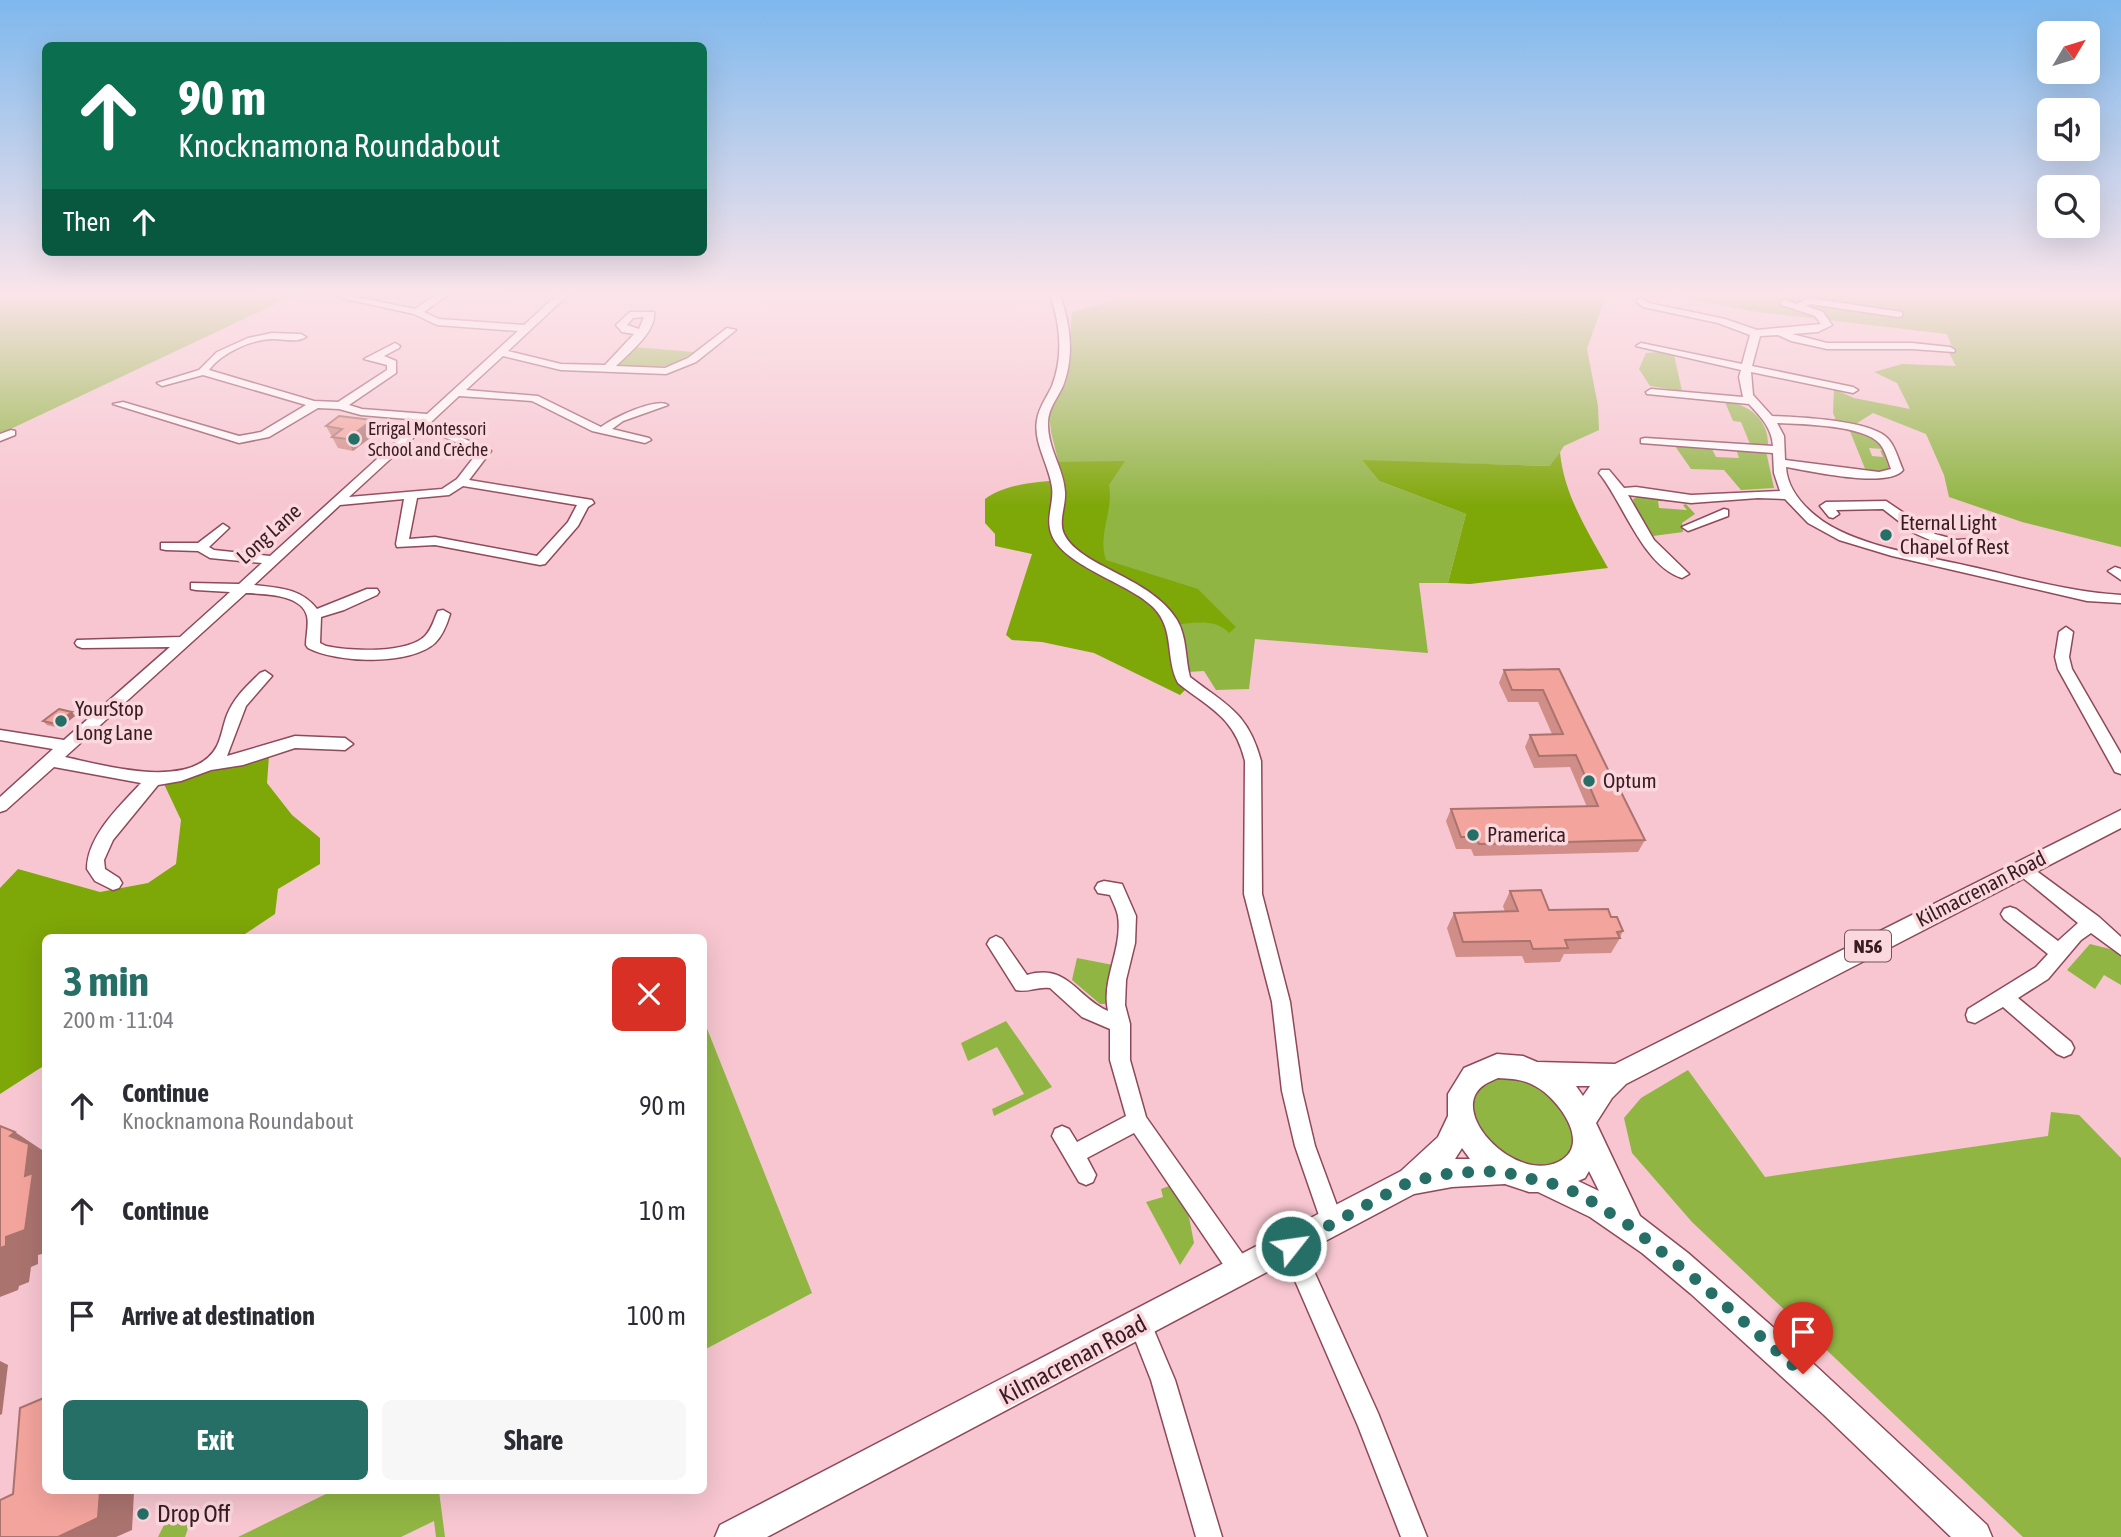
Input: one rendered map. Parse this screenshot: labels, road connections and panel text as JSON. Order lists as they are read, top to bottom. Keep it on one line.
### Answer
{"streets":{"main road":["Kilmacrenan Road","N56"],"street":["Long Lane"]},"crossings":[["Kilmacrenan Road","N56"]],"places":["Errigal Montessori School and Crèche","Eternal Light Chapel of Rest","YourStop Long Lane","Optum","Pramerica","Drop Off"],"north":"top right","page":{"turn":["90 m","Knocknamona Roundabout"],"then":"Then","heading":["3 min","200 m · 11:04"],"list":[{"name":"Continue","note":"Knocknamona Roundabout","value":"90 m"},{"name":"Continue","value":"10 m"},{"name":"Arrive at destination","value":"100 m"}],"buttons":["Exit","Share"]}}
